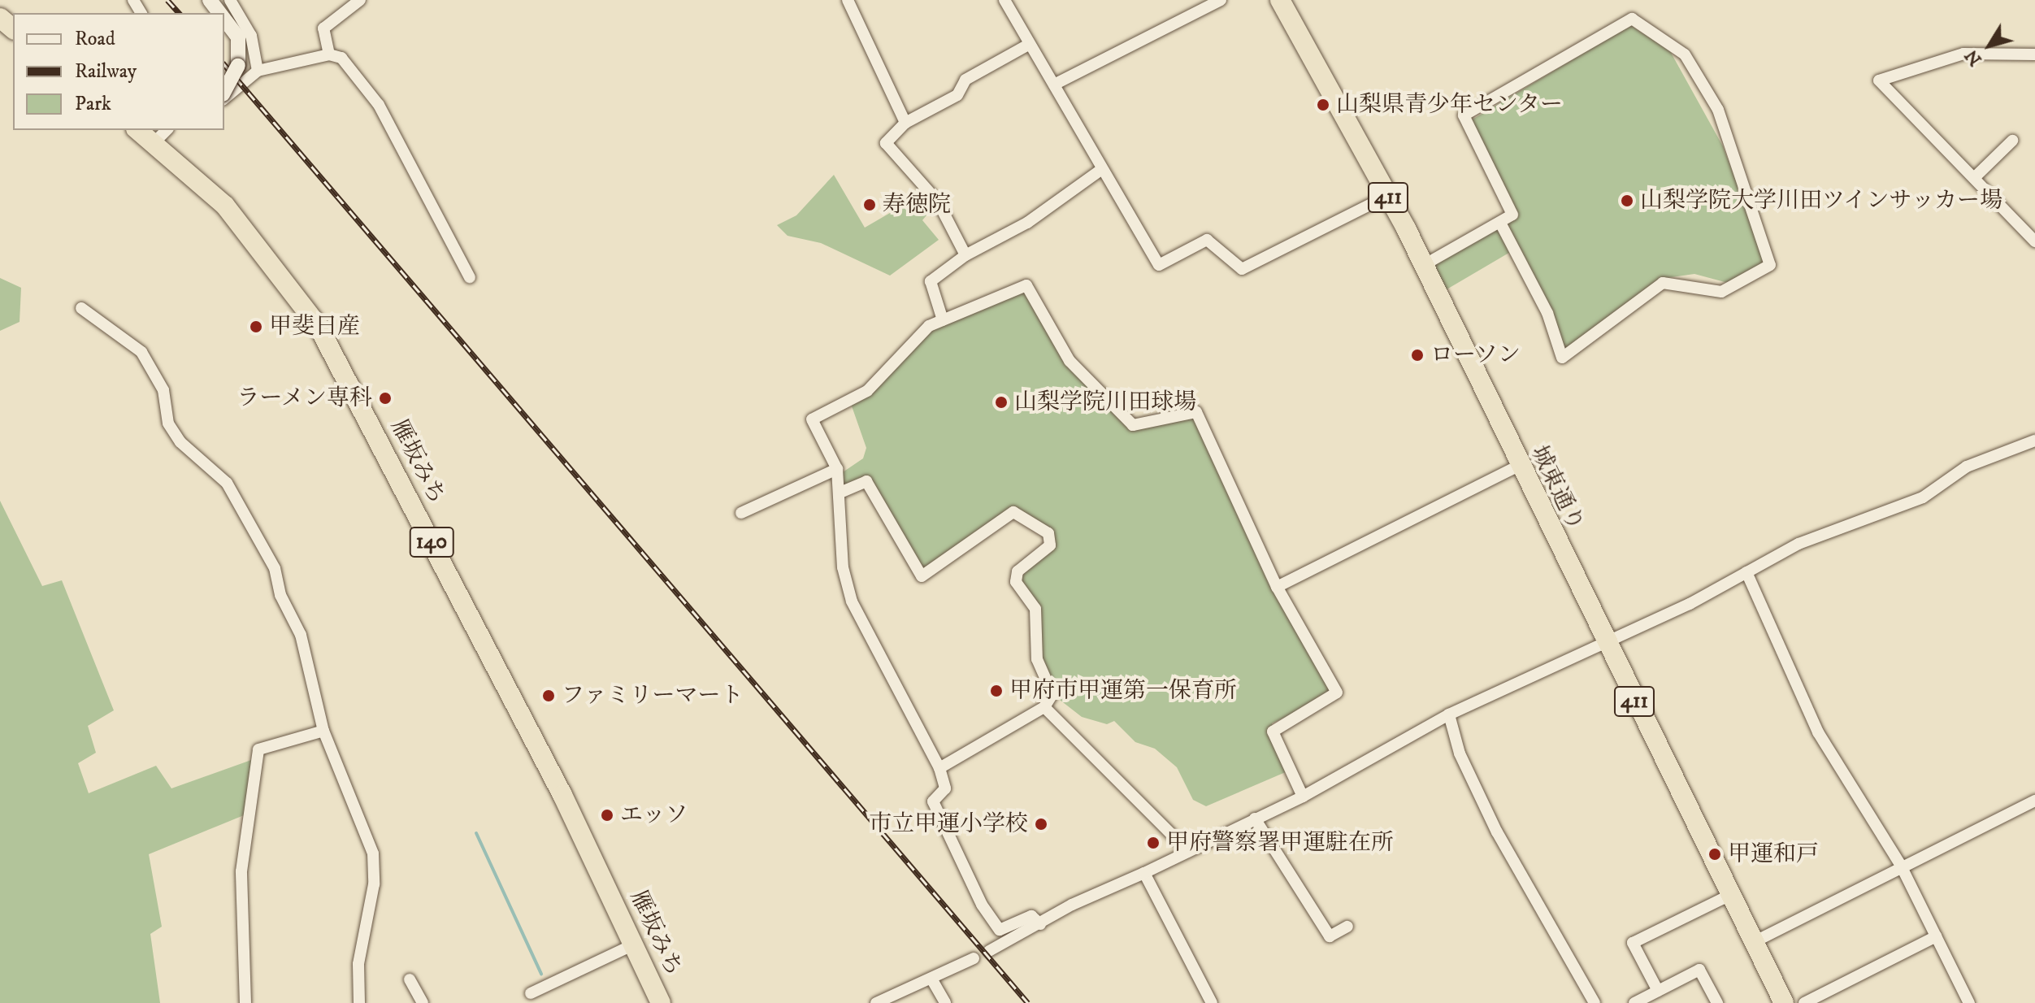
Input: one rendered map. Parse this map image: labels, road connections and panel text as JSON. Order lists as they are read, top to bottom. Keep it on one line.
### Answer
{"streets":{"highway":["411","雁坂みち","城東通り","140"]},"places":["山梨県青少年センター","山梨学院大学川田ツインサッカー場","寿徳院","甲斐日産","ローソン","ラーメン専科","山梨学院川田球場","甲府市甲運第一保育所","ファミリーマート","エッソ","市立甲運小学校","甲府警察署甲運駐在所","甲運和戸"],"legend":["Road","Railway","Park"],"north":"bottom left"}
